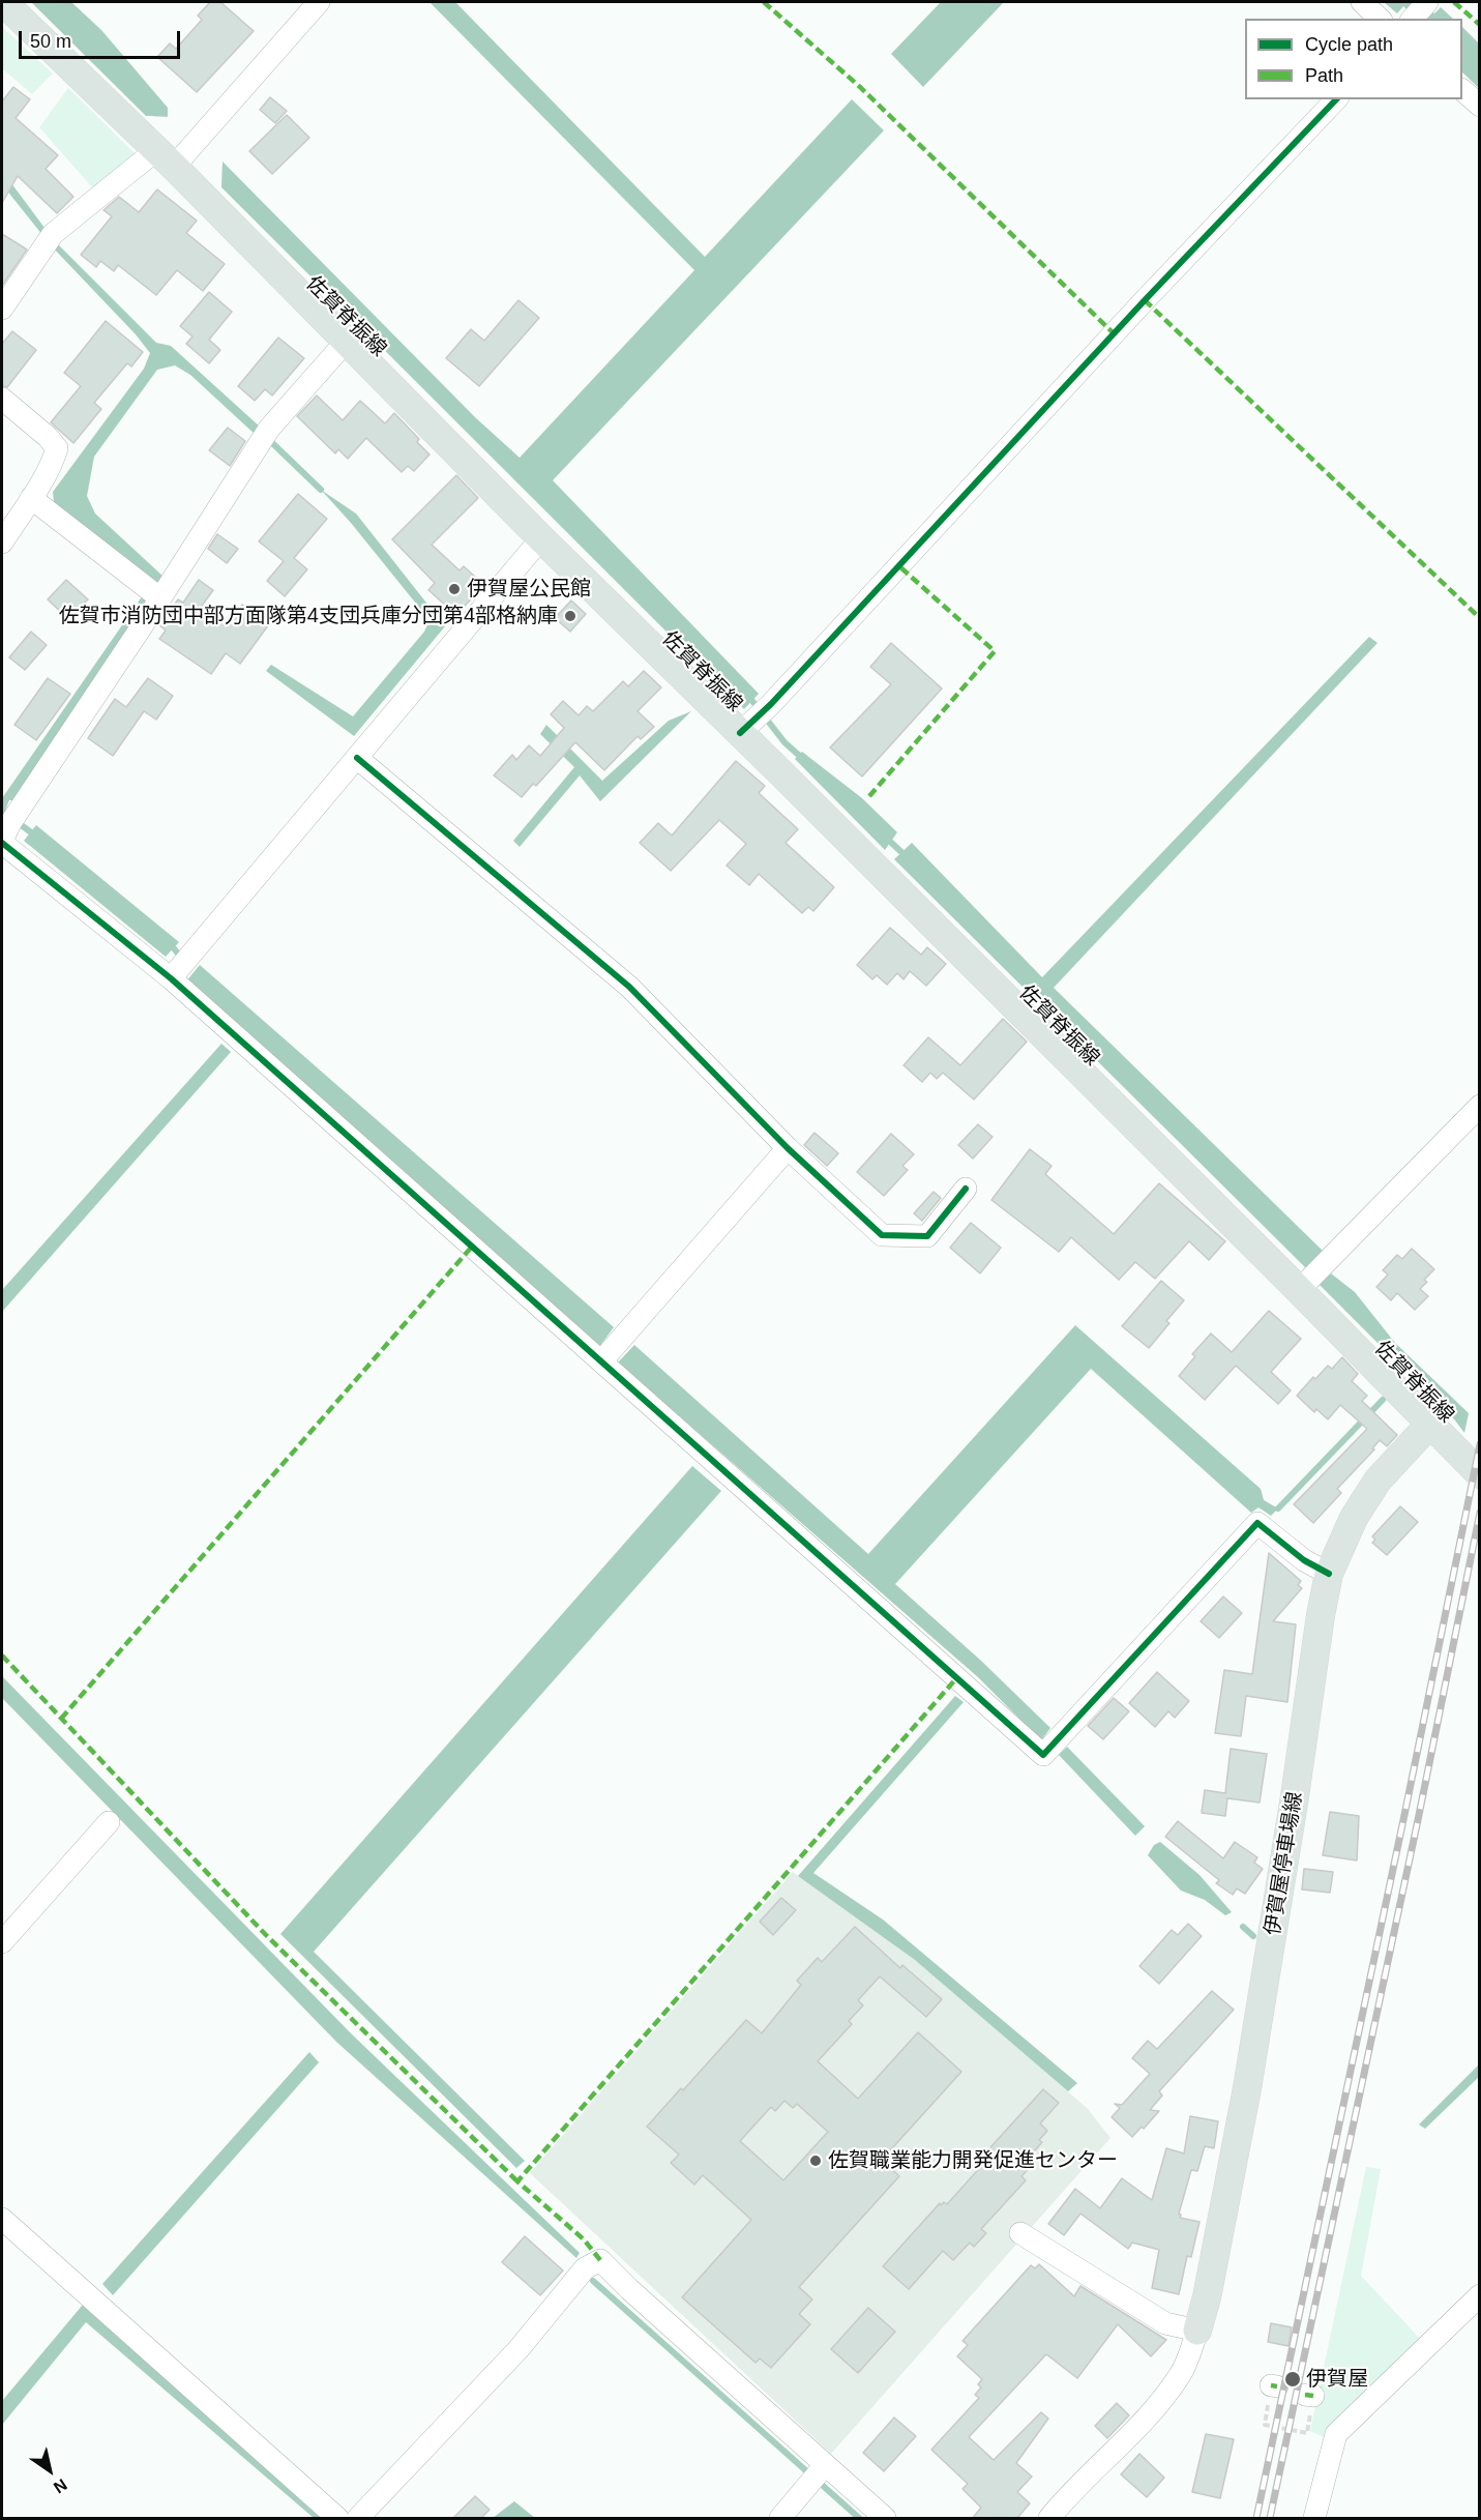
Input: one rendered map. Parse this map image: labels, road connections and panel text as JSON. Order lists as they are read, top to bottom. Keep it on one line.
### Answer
{"streets":{"main road":["佐賀脊振線","伊賀屋停車場線"]},"crossings":[["佐賀脊振線","伊賀屋停車場線"]],"places":["伊賀屋公民館","佐賀市消防団中部方面隊第4支団兵庫分団第4部格納庫","佐賀職業能力開発促進センター","伊賀屋"],"legend":["Cycle path","Path"],"scale_bar":"50 m","north":"bottom right"}
